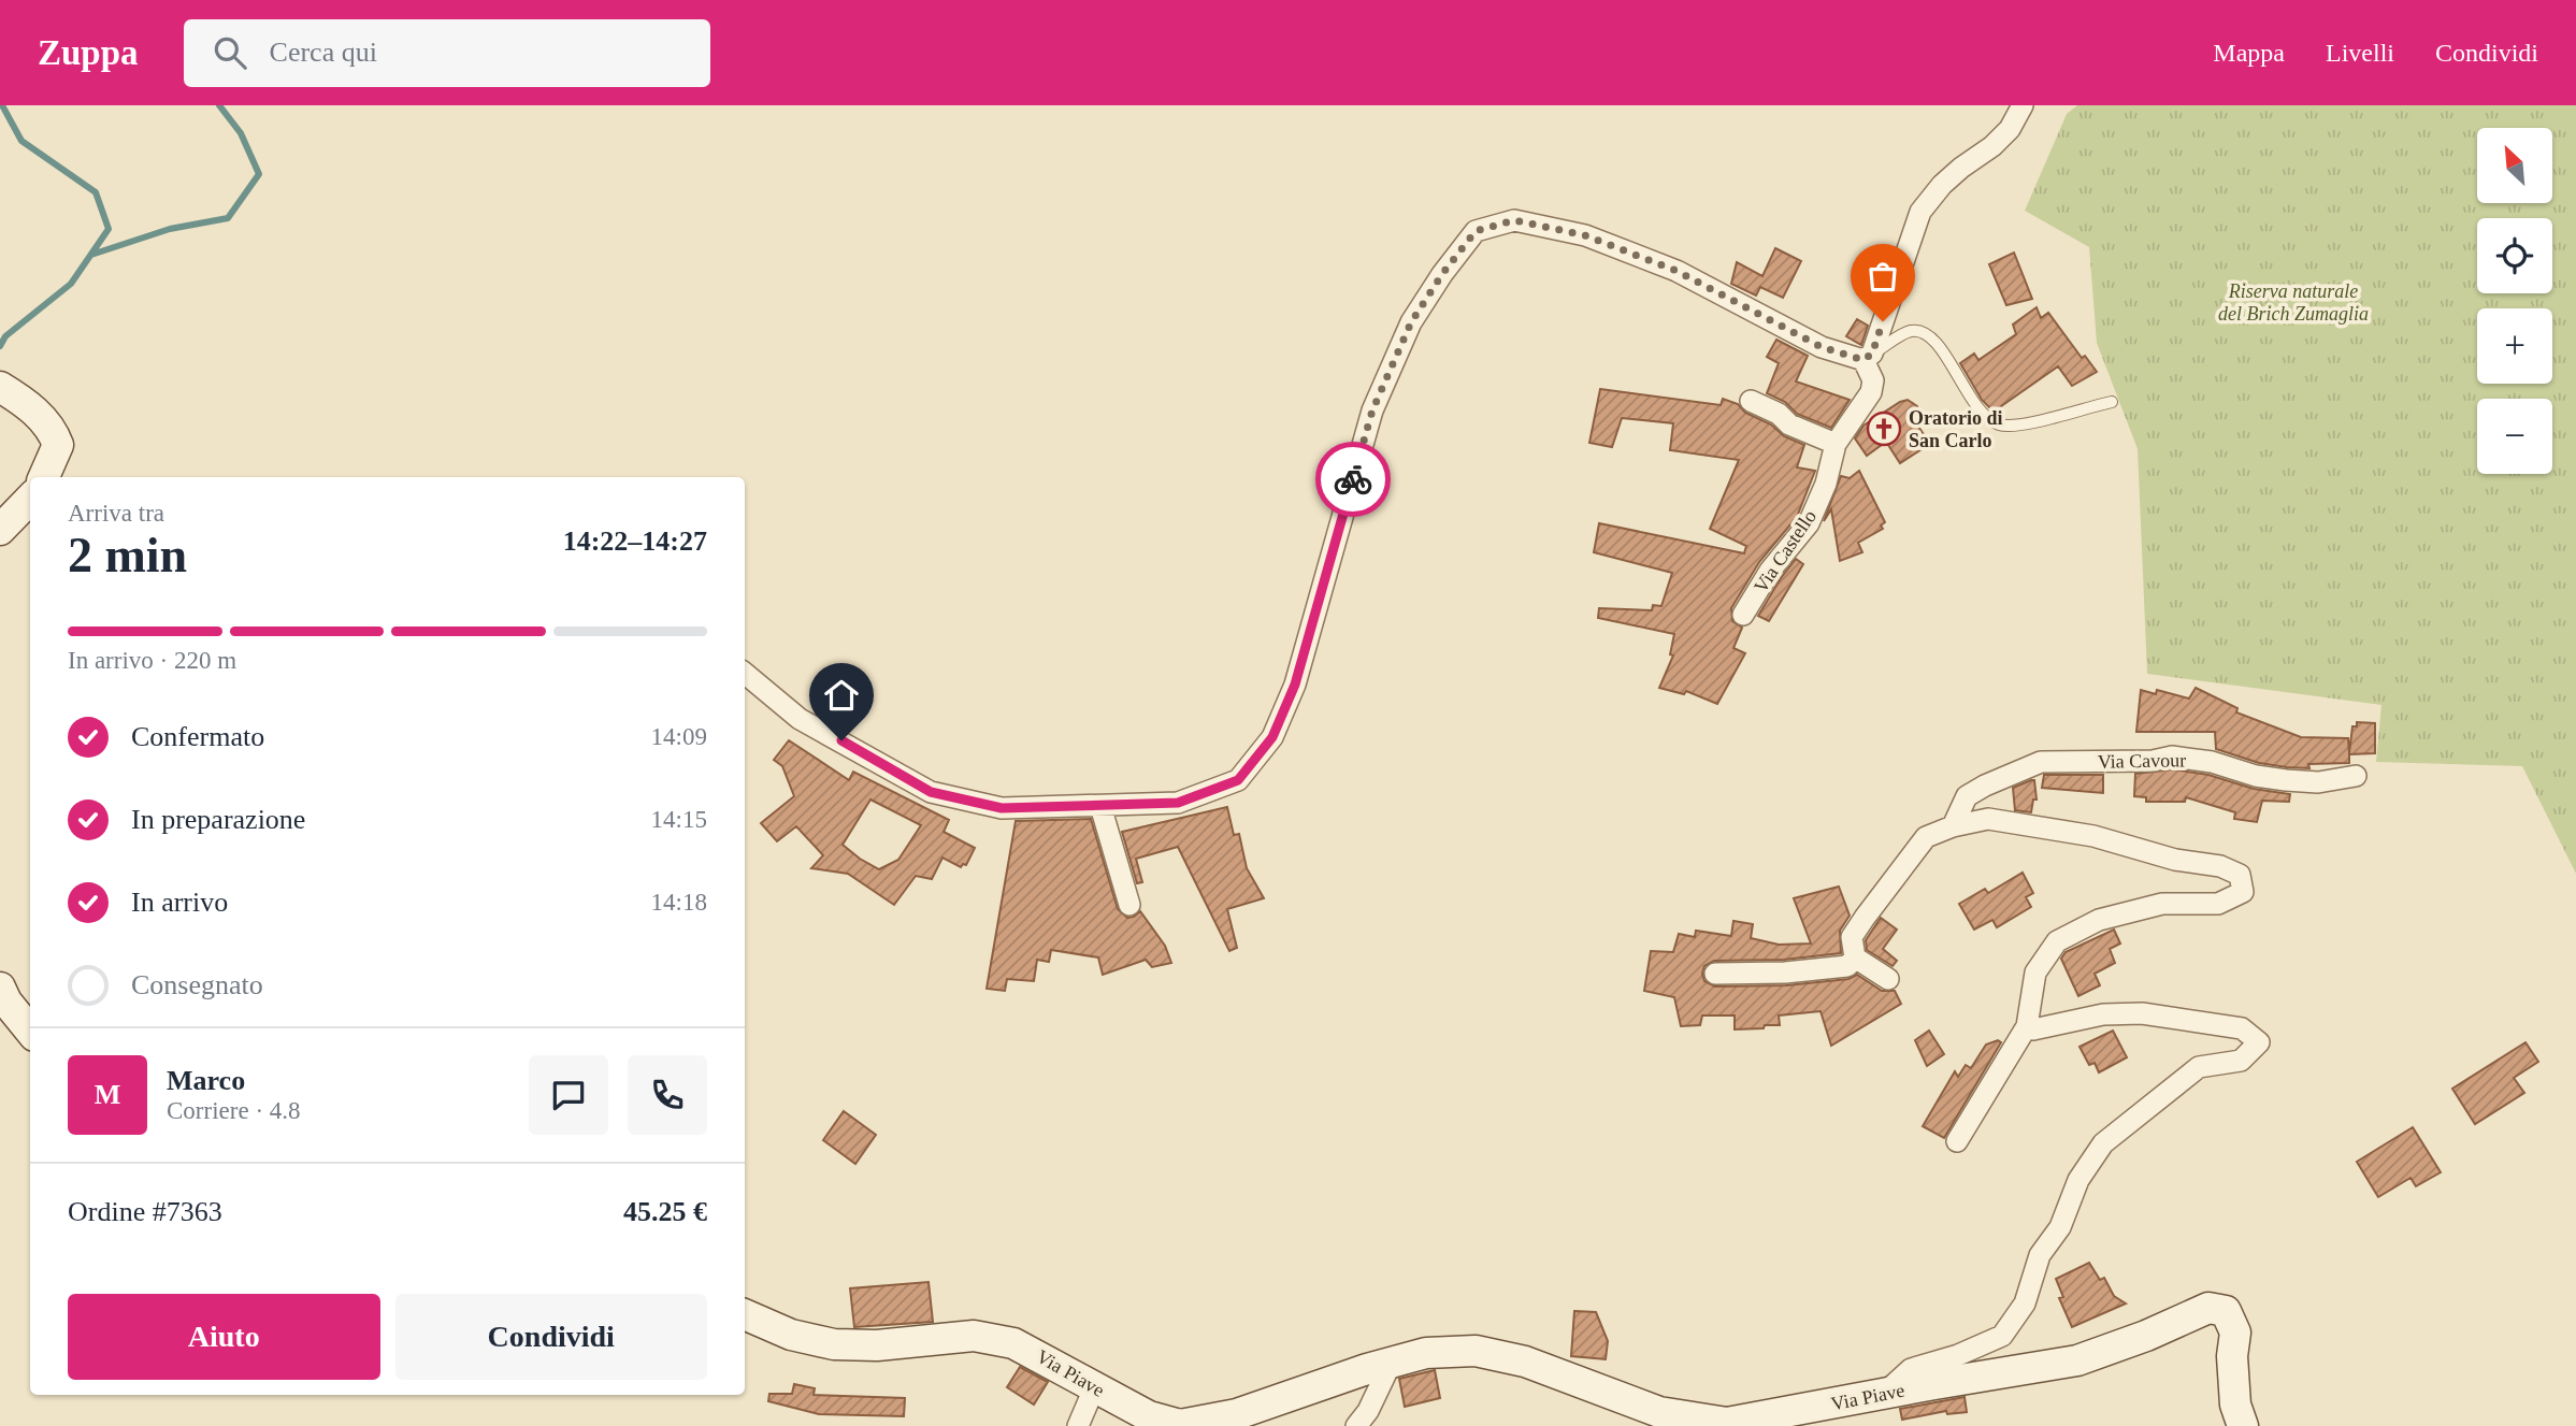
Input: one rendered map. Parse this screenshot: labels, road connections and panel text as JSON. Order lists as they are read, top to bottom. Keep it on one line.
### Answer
{"streets":{"street":["Via Castello","Via Cavour","Via Piave"]},"parks":["Riserva naturale del Brich Zumaglia"],"places":{"church":["Oratorio di San Carlo"]},"north":"top left","page":{"header":"Zuppa","search":"Cerca qui","nav":["Mappa","Livelli","Condividi"],"map_buttons":["+","−"],"heading":["2 min","Arriva tra","14:22–14:27"],"panel":["Marco","Corriere · 4.8","Ordine #7363","45.25 €"],"bar":"In arrivo · 220 m","list":[["Confermato","14:09"],["In preparazione","14:15"],["In arrivo","14:18"],"Consegnato"],"round":"M","buttons":["Aiuto","Condividi"]}}
